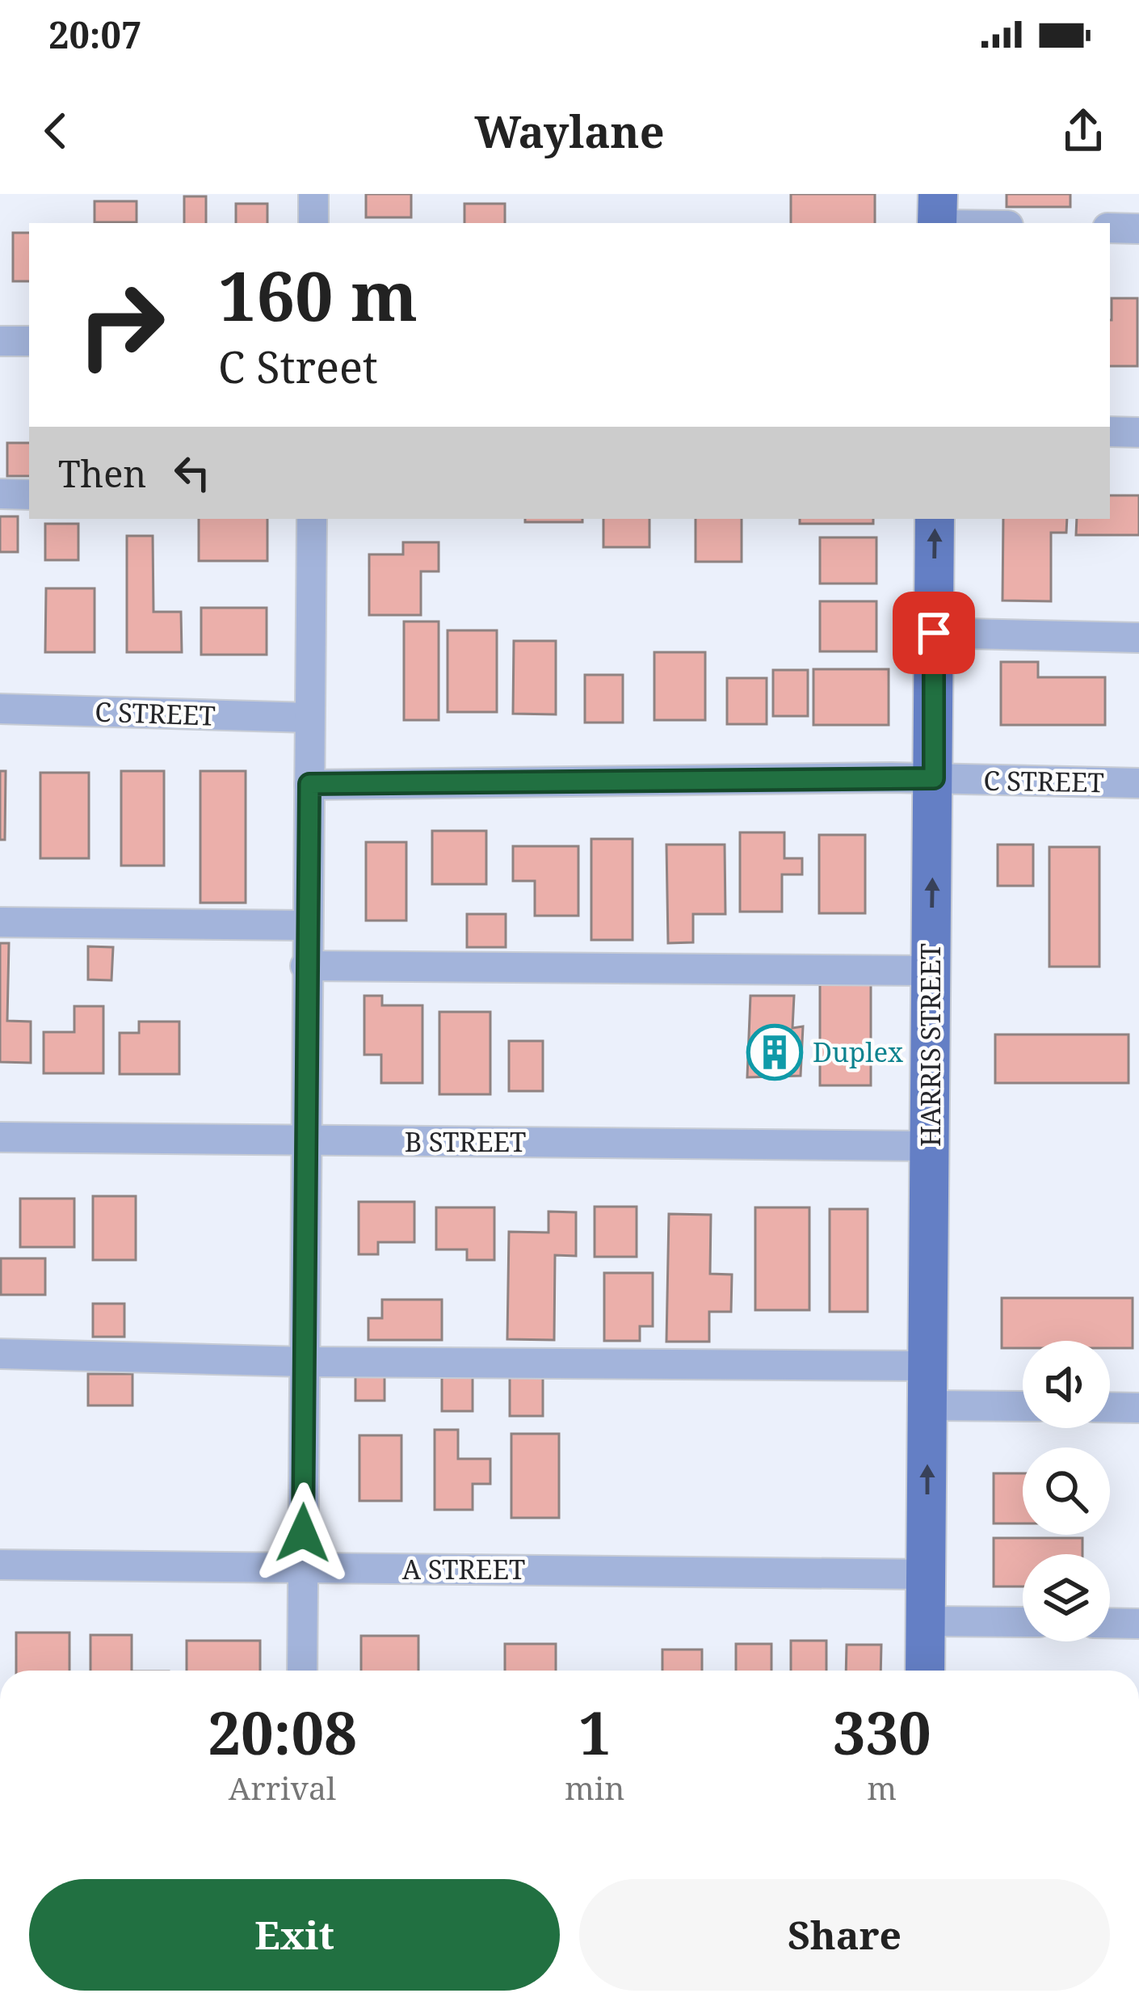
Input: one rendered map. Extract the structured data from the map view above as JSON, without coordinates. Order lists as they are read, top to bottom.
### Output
{
  "streets": {
    "main road": ["HARRIS STREET"],
    "street": ["C STREET", "B STREET", "A STREET"]
  },
  "crossings": [
    ["C STREET", "HARRIS STREET"],
    ["HARRIS STREET", "B STREET"],
    ["HARRIS STREET", "A STREET"]
  ],
  "one_way": ["HARRIS STREET"],
  "places": {
    "building": ["Duplex"]
  },
  "page": {
    "status": "20:07",
    "header": "Waylane",
    "turn": ["160 m", "C Street"],
    "then": "Then",
    "eta": [
      "20:08",
      "Arrival",
      "1",
      "min",
      "330",
      "m"
    ],
    "buttons": ["Exit", "Share"]
  }
}
